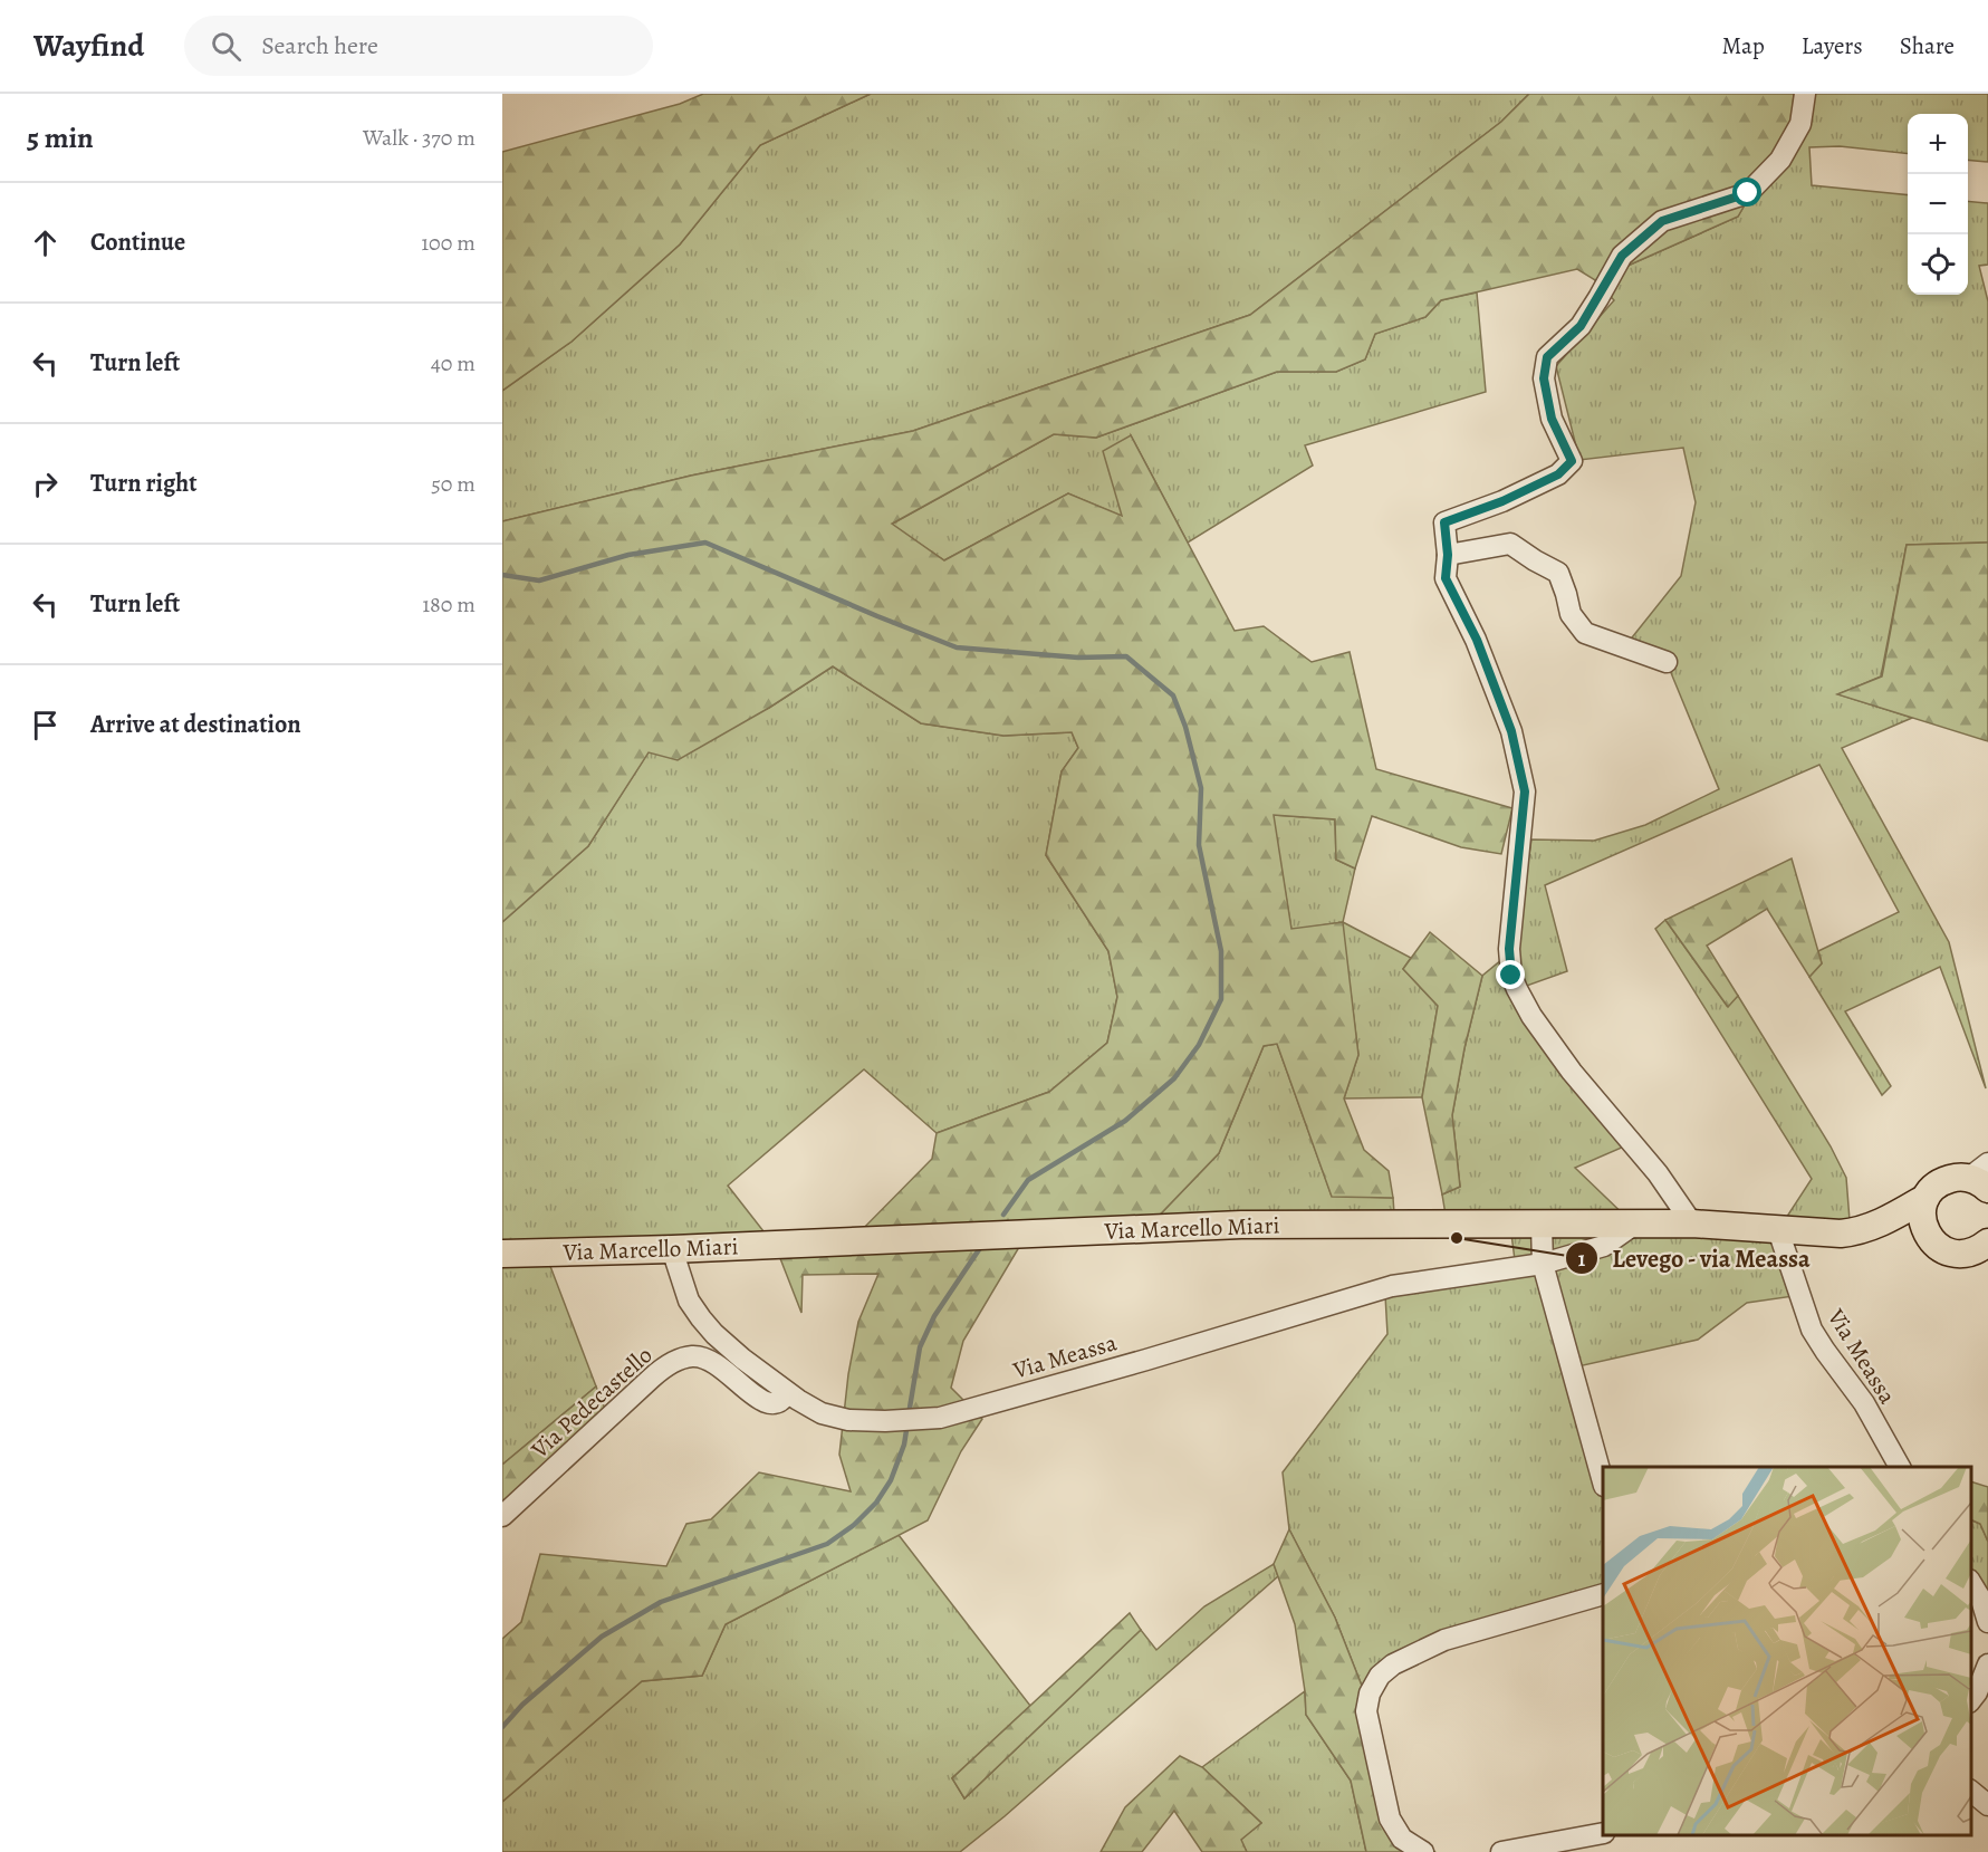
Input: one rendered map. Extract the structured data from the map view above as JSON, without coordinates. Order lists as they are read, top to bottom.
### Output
{
  "streets": {
    "main road": ["Via Marcello Miari"],
    "street": ["Via Meassa", "Via Pedecastello"]
  },
  "crossings": [
    ["Via Marcello Miari", "Via Meassa"],
    ["Via Meassa", "Via Pedecastello"]
  ],
  "places": ["Levego - via Meassa"],
  "page": {
    "header": "Wayfind",
    "search": "Search here",
    "nav": ["Map", "Layers", "Share"],
    "heading": ["5 min", "Walk · 370 m"],
    "map_buttons": ["+", "−"],
    "list": [
      ["Continue", "100 m"],
      ["Turn left", "40 m"],
      ["Turn right", "50 m"],
      ["Turn left", "180 m"],
      "Arrive at destination"
    ]
  }
}
